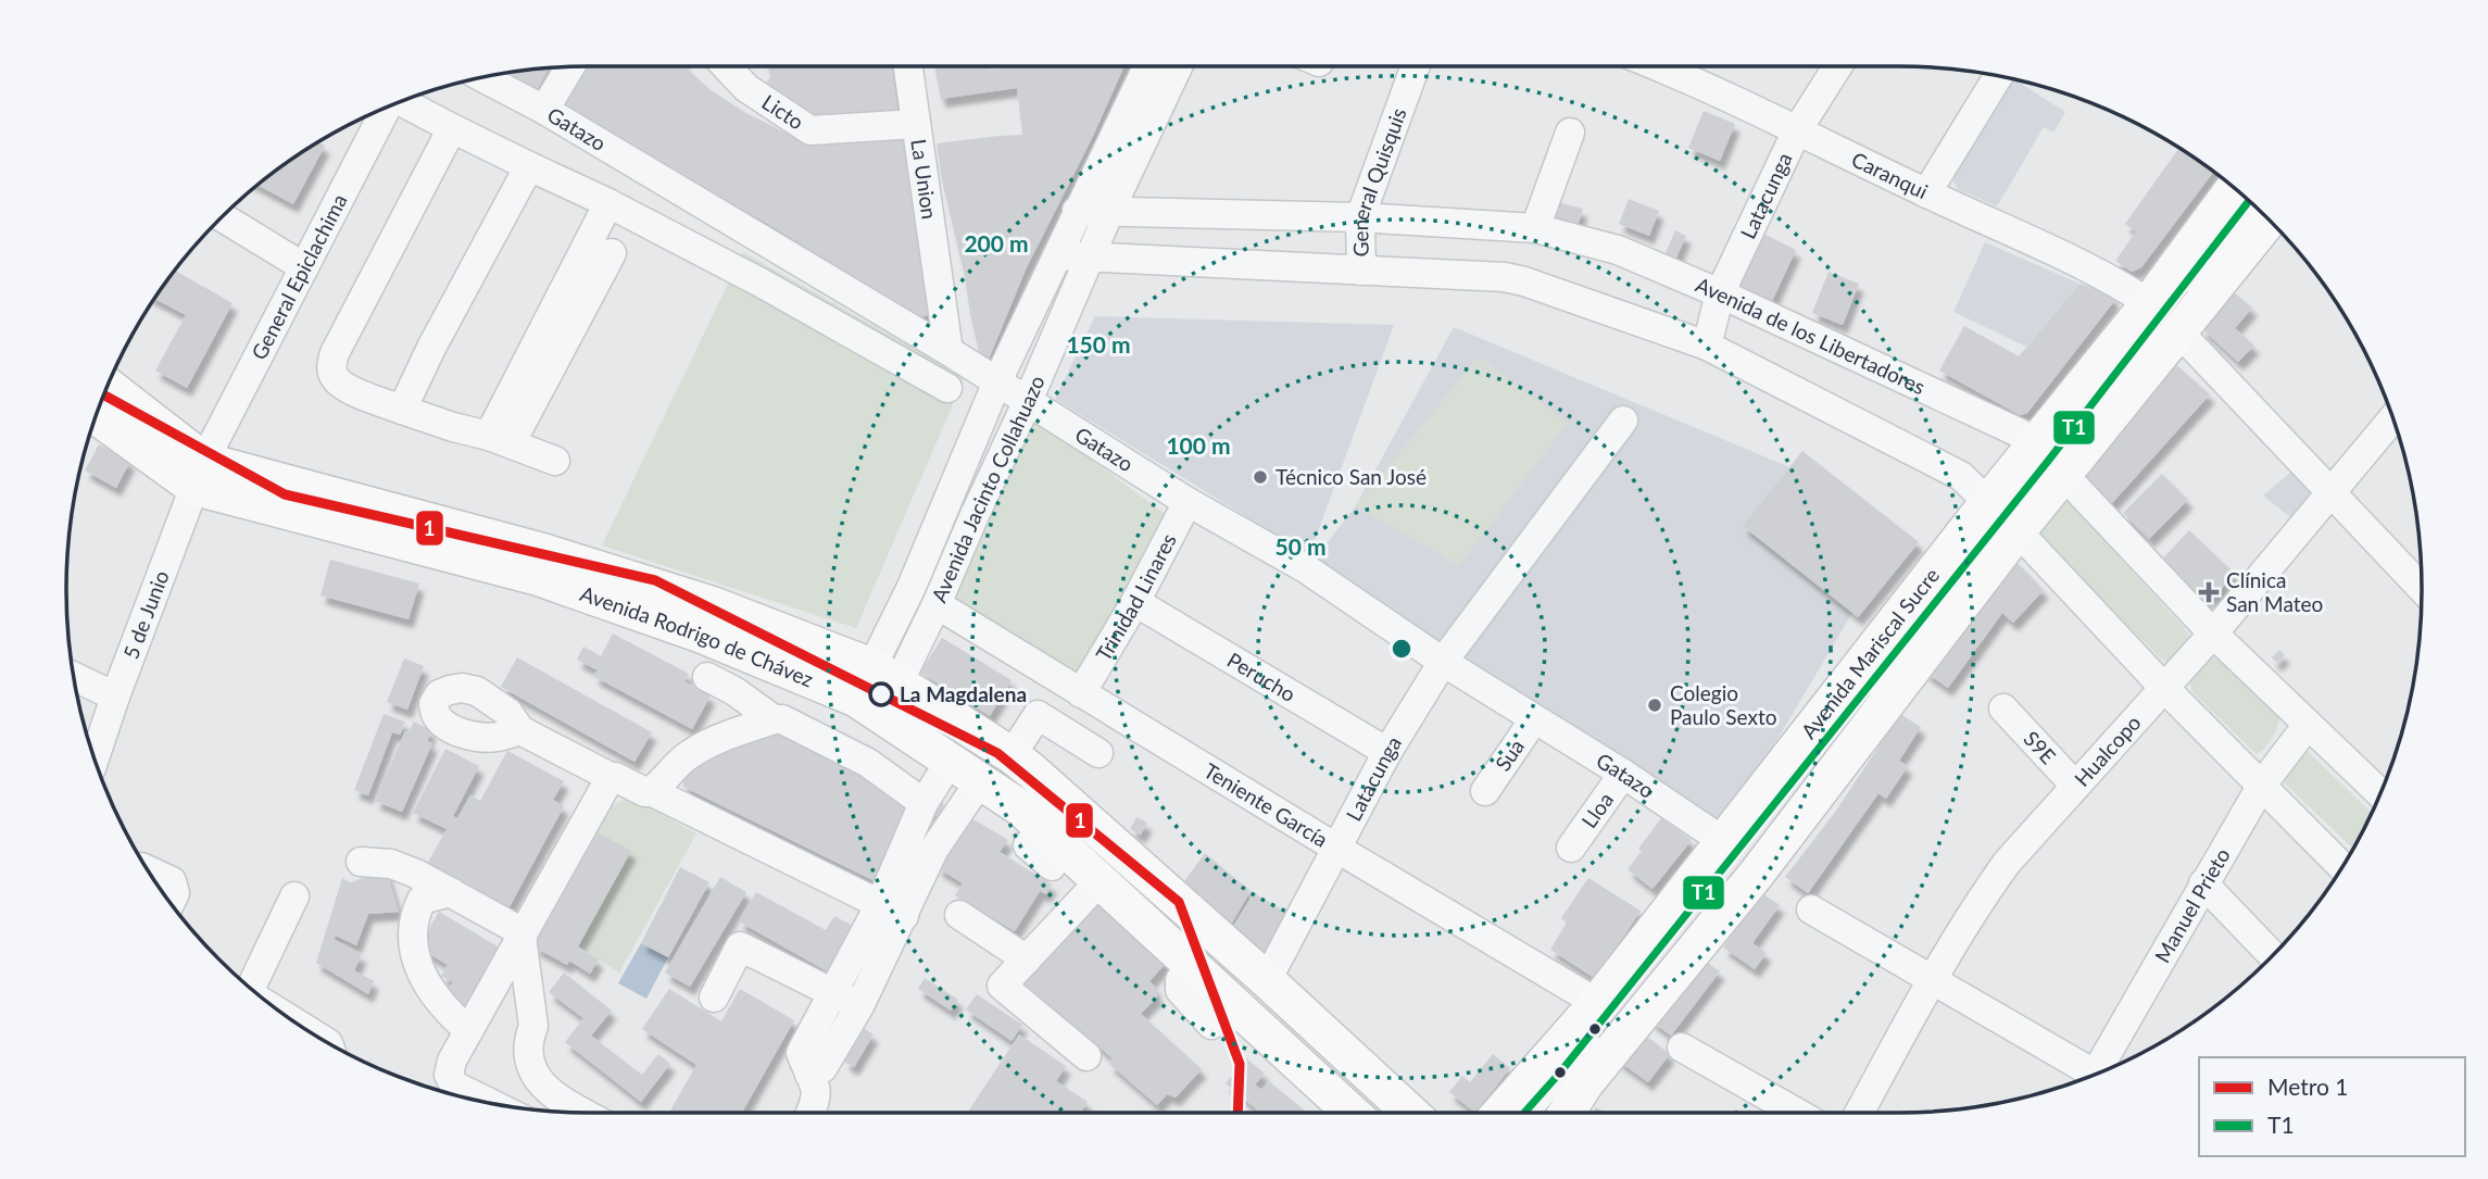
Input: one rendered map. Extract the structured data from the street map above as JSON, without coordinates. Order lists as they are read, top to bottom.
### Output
{
  "streets": {
    "main road": ["Avenida Rodrigo de Chávez", "Avenida Mariscal Sucre"],
    "street": [
      "Licto",
      "Gatazo",
      "Caranqui",
      "La Union",
      "General Quisquis",
      "Latacunga",
      "General Epiclachima",
      "Avenida de los Libertadores",
      "Avenida Jacinto Collahuazo",
      "Trinidad Linares",
      "5 de Junio",
      "Perucho",
      "S9E",
      "Hualcopo",
      "Sua",
      "Teniente García",
      "Lloa",
      "Manuel Prieto"
    ]
  },
  "crossings": [
    ["Licto", "La Union"],
    ["Gatazo", "La Union"],
    ["Gatazo", "Latacunga"],
    ["Gatazo", "Avenida Jacinto Collahuazo"],
    ["Gatazo", "Trinidad Linares"],
    ["Gatazo", "Avenida Mariscal Sucre"],
    ["Gatazo", "Sua"],
    ["Gatazo", "Lloa"],
    ["Caranqui", "Latacunga"],
    ["Caranqui", "Avenida Mariscal Sucre"],
    ["General Quisquis", "Avenida de los Libertadores"],
    ["Latacunga", "Avenida de los Libertadores"],
    ["Latacunga", "Avenida Rodrigo de Chávez"],
    ["Latacunga", "Perucho"],
    ["Latacunga", "Teniente García"],
    ["General Epiclachima", "5 de Junio"],
    ["General Epiclachima", "Avenida Rodrigo de Chávez"],
    ["Avenida de los Libertadores", "Avenida Jacinto Collahuazo"],
    ["Avenida de los Libertadores", "Avenida Mariscal Sucre"],
    ["Avenida de los Libertadores", "Hualcopo"],
    ["Avenida de los Libertadores", "Manuel Prieto"],
    ["Avenida Jacinto Collahuazo", "Avenida Rodrigo de Chávez"],
    ["Avenida Jacinto Collahuazo", "Teniente García"],
    ["Trinidad Linares", "Perucho"],
    ["Trinidad Linares", "Teniente García"],
    ["5 de Junio", "Avenida Rodrigo de Chávez"],
    ["Avenida Mariscal Sucre", "Teniente García"],
    ["S9E", "Hualcopo"]
  ],
  "places": {
    "other": ["Técnico San José", "La Magdalena", "Colegio Paulo Sexto"],
    "health": ["Clínica San Mateo"]
  },
  "lines": ["transit line T1", "metro line 1"],
  "legend": ["Metro 1", "T1"],
  "rings": [
    "200 m",
    "150 m",
    "100 m",
    "50 m"
  ]
}
